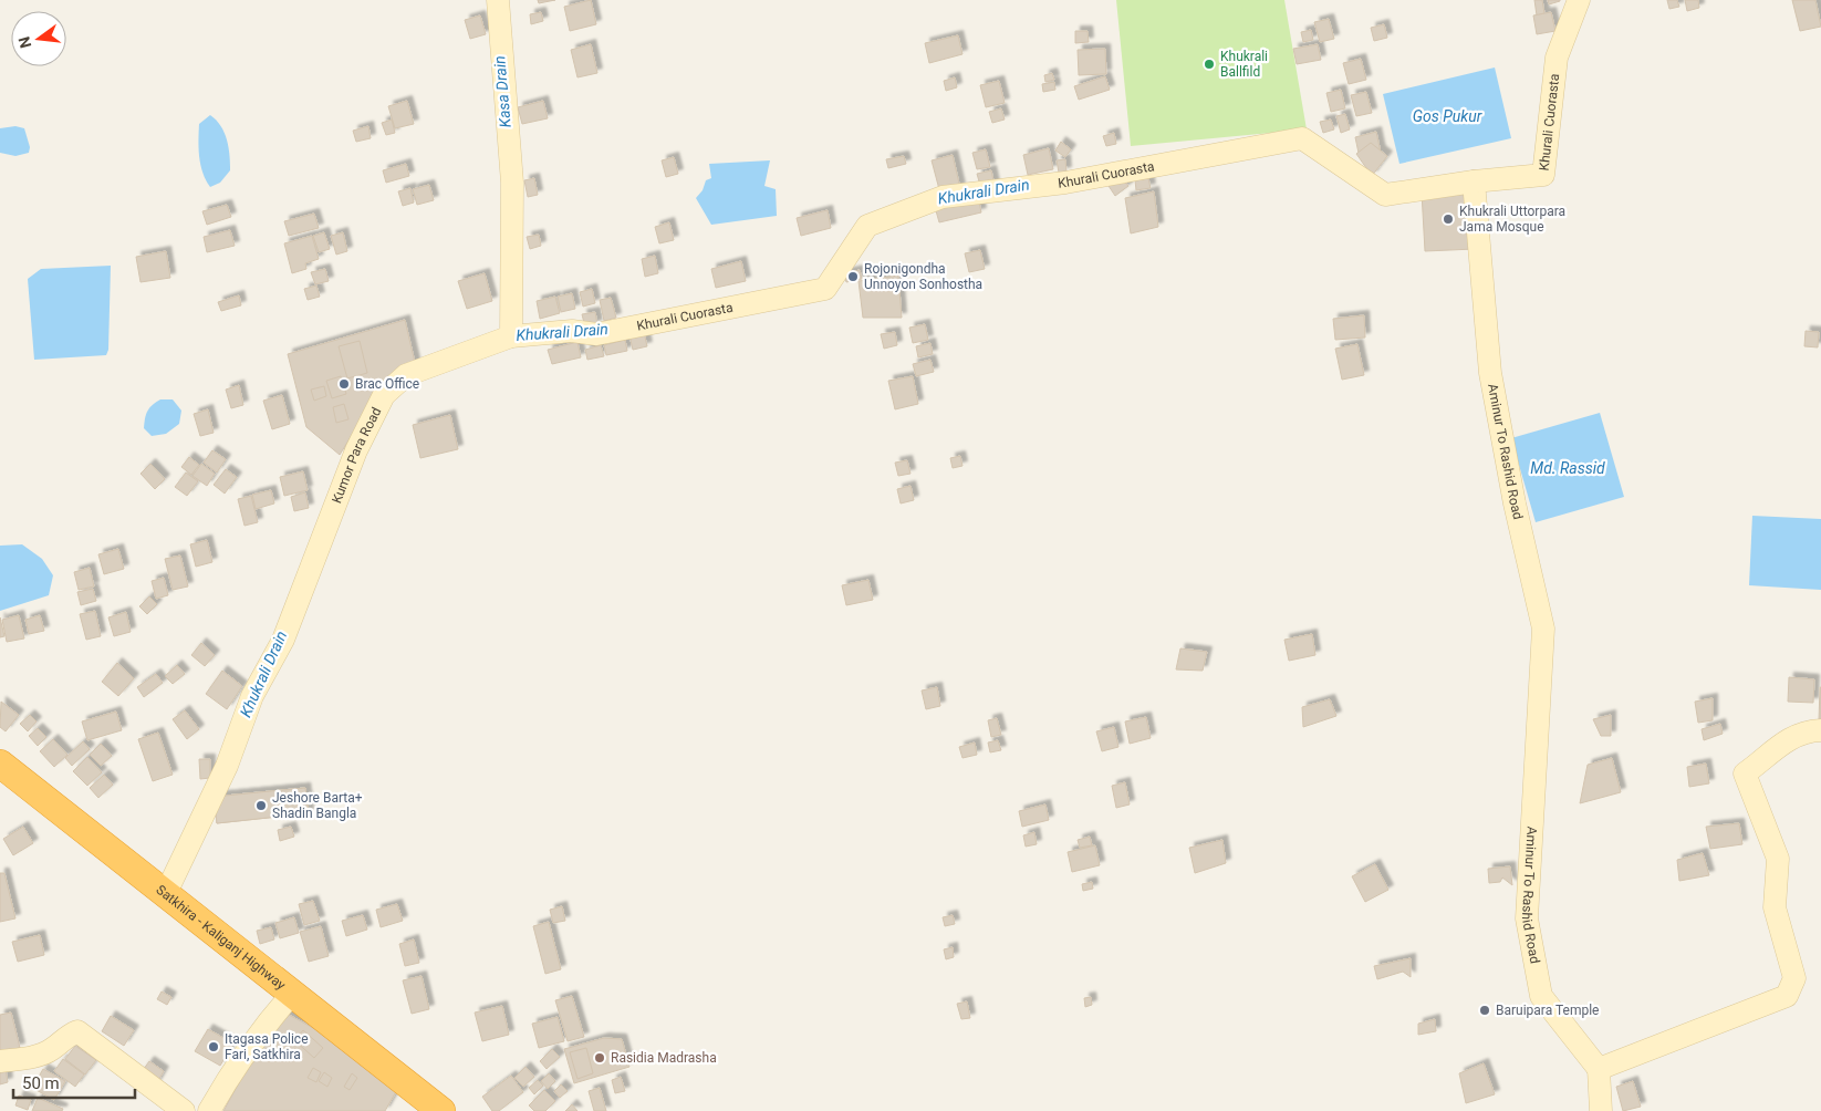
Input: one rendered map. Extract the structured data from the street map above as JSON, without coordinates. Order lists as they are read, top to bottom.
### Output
{
  "streets": {
    "highway": ["Satkhira - Kaliganj Highway"],
    "street": ["Khurali Cuorasta", "Aminur To Rashid Road", "Kumor Para Road"]
  },
  "crossings": [
    ["Khurali Cuorasta", "Aminur To Rashid Road"],
    ["Khurali Cuorasta", "Kumor Para Road"],
    ["Kumor Para Road", "Satkhira - Kaliganj Highway"]
  ],
  "water": [
    "Kasa Drain",
    "Gos Pukur",
    "Khukrali Drain",
    "Md. Rassid"
  ],
  "places": [
    "Khukrali Ballfild",
    "Khukrali Uttorpara Jama Mosque",
    "Rojonigondha Unnoyon Sonhostha",
    "Brac Office",
    "Jeshore Barta+ Shadin Bangla",
    "Baruipara Temple",
    "Itagasa Police Fari, Satkhira",
    "Rasidia Madrasha"
  ],
  "scale_bar": "50 m",
  "north": "left"
}
